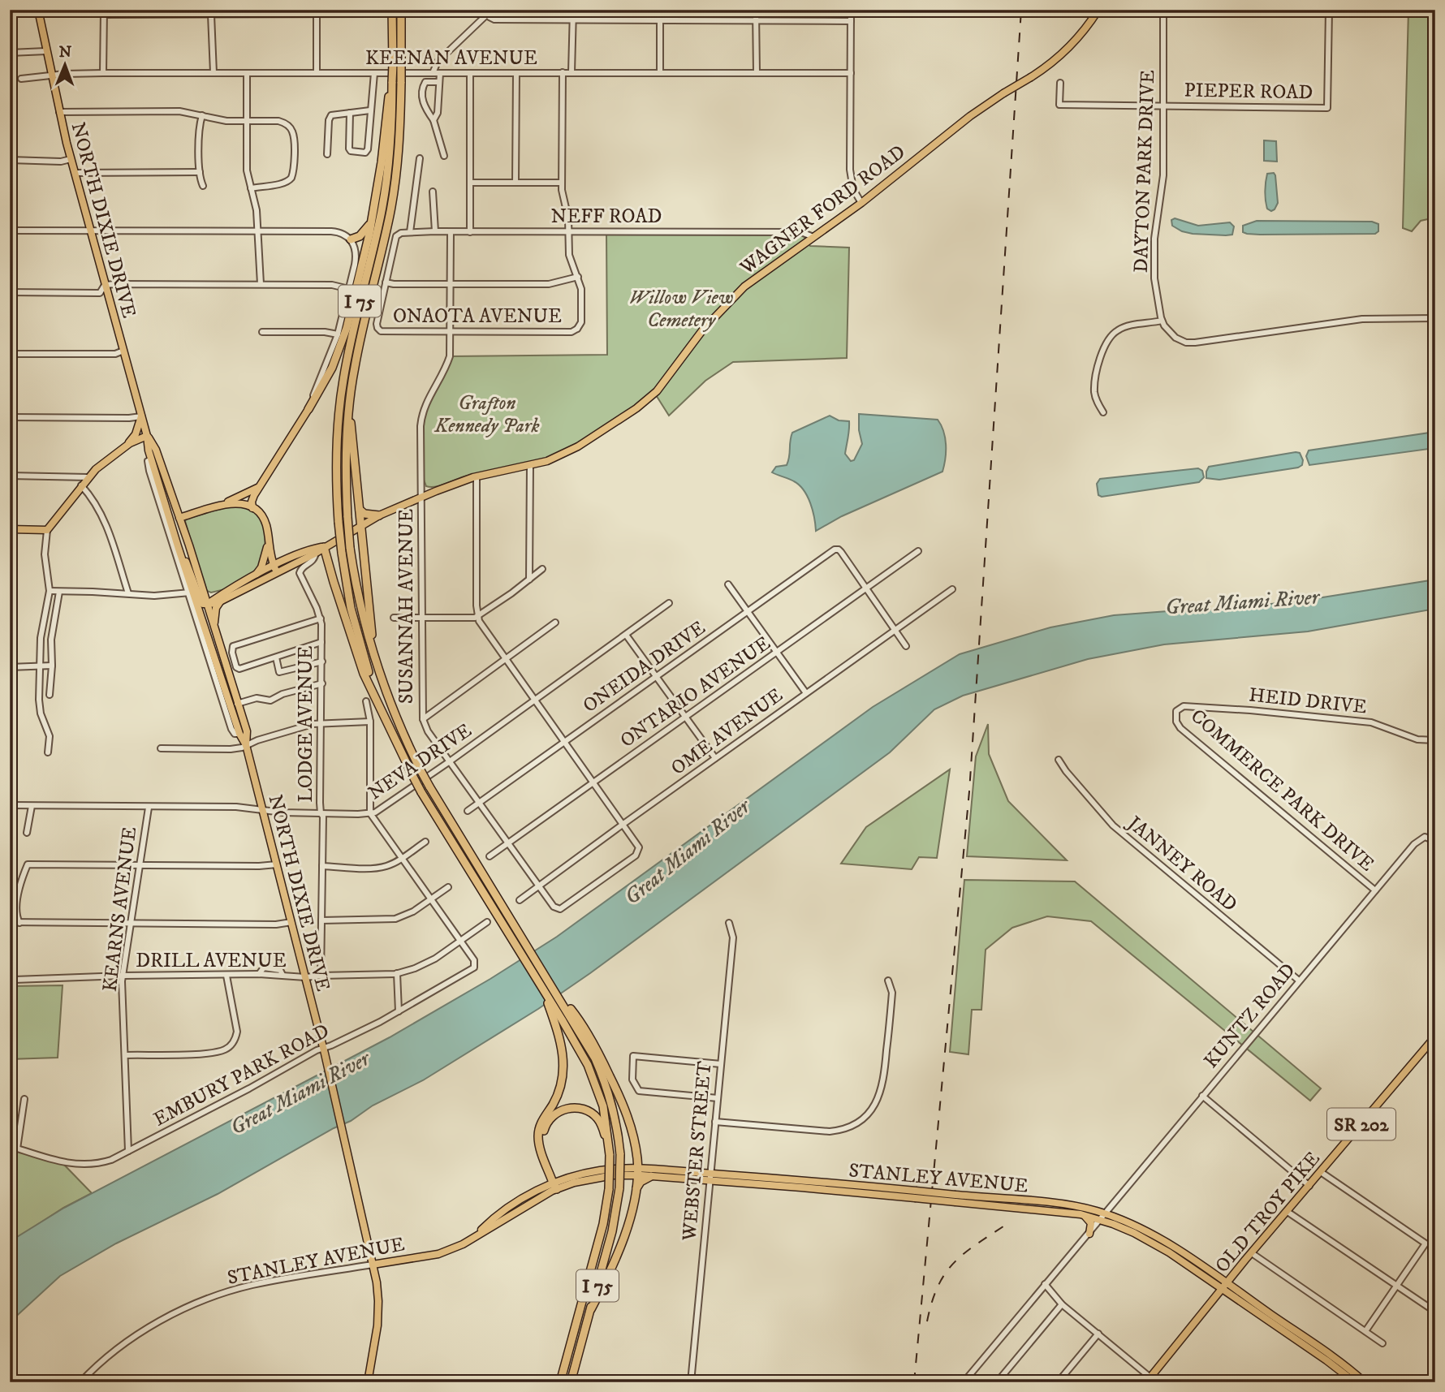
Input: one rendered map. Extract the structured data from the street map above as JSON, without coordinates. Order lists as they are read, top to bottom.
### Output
{
  "streets": {
    "highway": ["I 75"],
    "main road": [
      "WAGNER FORD ROAD",
      "NORTH DIXIE DRIVE",
      "SR 202",
      "STANLEY AVENUE",
      "OLD TROY PIKE"
    ],
    "street": [
      "KEENAN AVENUE",
      "PIEPER ROAD",
      "DAYTON PARK DRIVE",
      "NEFF ROAD",
      "ONAOTA AVENUE",
      "SUSANNAH AVENUE",
      "ONEIDA DRIVE",
      "ONTARIO AVENUE",
      "HEID DRIVE",
      "LODGE AVENUE",
      "OME AVENUE",
      "NEVA DRIVE",
      "COMMERCE PARK DRIVE",
      "JANNEY ROAD",
      "KEARNS AVENUE",
      "DRILL AVENUE",
      "KUNTZ ROAD",
      "EMBURY PARK ROAD",
      "WEBSTER STREET"
    ]
  },
  "crossings": [
    ["KEENAN AVENUE", "NORTH DIXIE DRIVE"],
    ["PIEPER ROAD", "DAYTON PARK DRIVE"],
    ["WAGNER FORD ROAD", "NEFF ROAD"],
    ["WAGNER FORD ROAD", "NORTH DIXIE DRIVE"],
    ["WAGNER FORD ROAD", "SUSANNAH AVENUE"],
    ["WAGNER FORD ROAD", "LODGE AVENUE"],
    ["NEFF ROAD", "ONAOTA AVENUE"],
    ["NEFF ROAD", "SUSANNAH AVENUE"],
    ["NORTH DIXIE DRIVE", "NEVA DRIVE"],
    ["NORTH DIXIE DRIVE", "DRILL AVENUE"],
    ["NORTH DIXIE DRIVE", "EMBURY PARK ROAD"],
    ["NORTH DIXIE DRIVE", "STANLEY AVENUE"],
    ["ONAOTA AVENUE", "SUSANNAH AVENUE"],
    ["SUSANNAH AVENUE", "ONEIDA DRIVE"],
    ["SUSANNAH AVENUE", "ONTARIO AVENUE"],
    ["SUSANNAH AVENUE", "OME AVENUE"],
    ["SUSANNAH AVENUE", "NEVA DRIVE"],
    ["ONEIDA DRIVE", "ONTARIO AVENUE"],
    ["HEID DRIVE", "COMMERCE PARK DRIVE"],
    ["LODGE AVENUE", "NEVA DRIVE"],
    ["NEVA DRIVE", "KEARNS AVENUE"],
    ["COMMERCE PARK DRIVE", "KUNTZ ROAD"],
    ["JANNEY ROAD", "KUNTZ ROAD"],
    ["KEARNS AVENUE", "DRILL AVENUE"],
    ["KEARNS AVENUE", "EMBURY PARK ROAD"],
    ["KUNTZ ROAD", "STANLEY AVENUE"],
    ["WEBSTER STREET", "STANLEY AVENUE"],
    ["STANLEY AVENUE", "OLD TROY PIKE"]
  ],
  "water": ["Great Miami River"],
  "parks": ["Willow View Cemetery", "Grafton Kennedy Park"],
  "north": "top"
}
